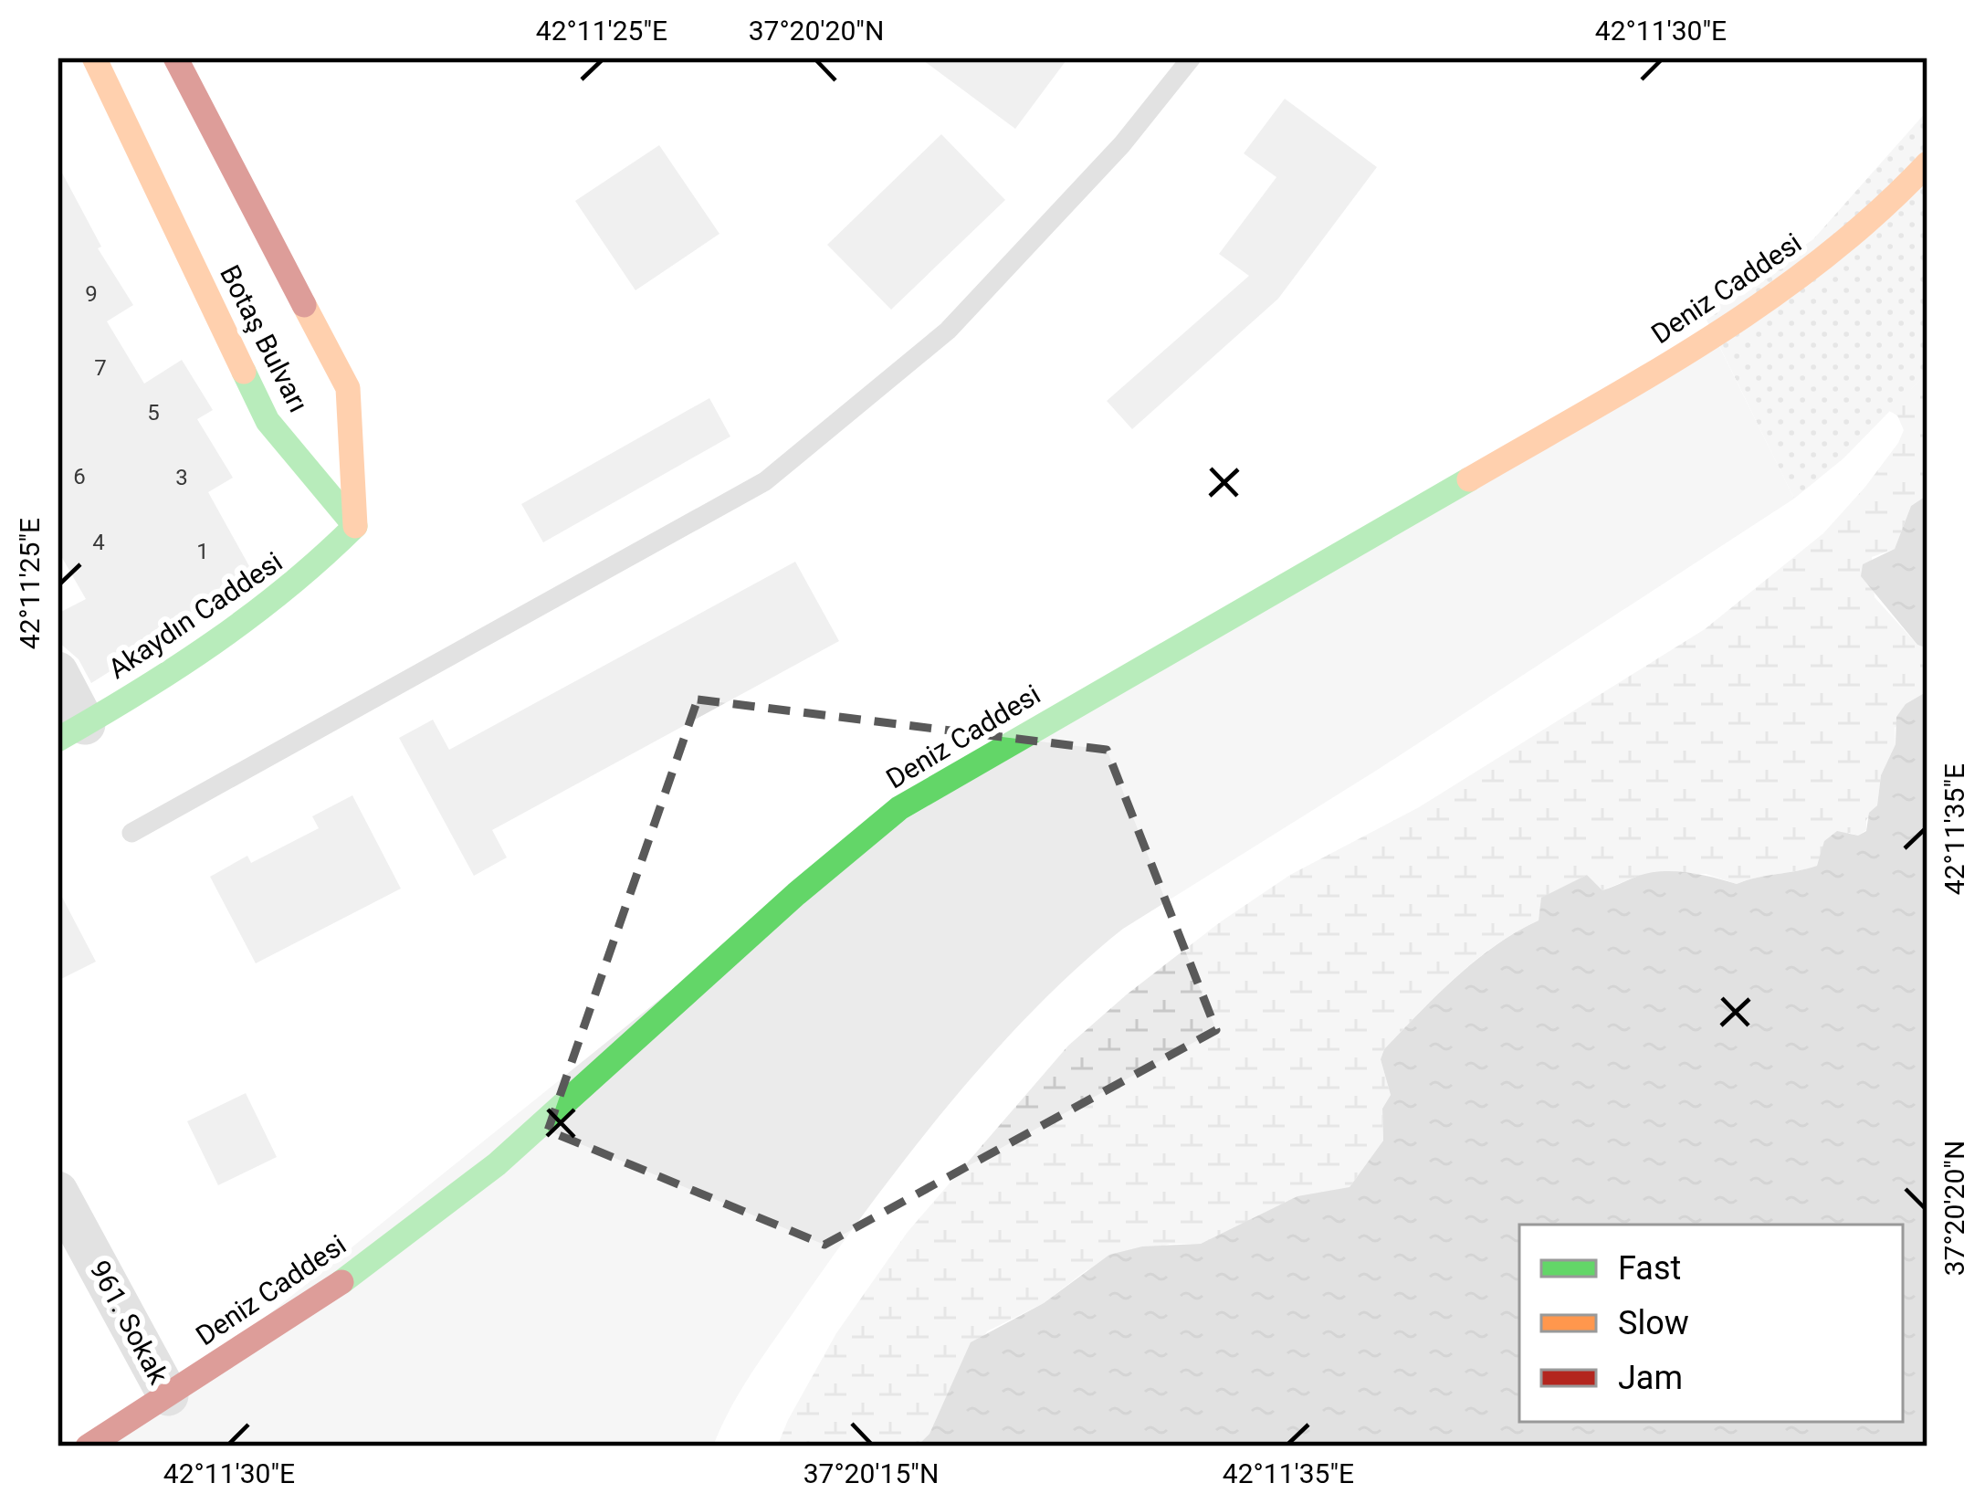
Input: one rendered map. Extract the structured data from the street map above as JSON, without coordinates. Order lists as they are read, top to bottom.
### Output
{
  "streets": {
    "street": [
      "Deniz Caddesi",
      "Botaş Bulvarı",
      "Akaydın Caddesi",
      "961. Sokak"
    ]
  },
  "crossings": [
    ["Deniz Caddesi", "961. Sokak"],
    ["Botaş Bulvarı", "Akaydın Caddesi"]
  ],
  "house_numbers": [
    "9",
    "7",
    "5",
    "6",
    "3",
    "4",
    "1"
  ],
  "legend": ["Fast", "Slow", "Jam"],
  "coordinates": [
    "42°11'25\"E",
    "37°20'20\"N",
    "42°11'30\"E",
    "42°11'35\"E",
    "37°20'15\"N"
  ]
}
